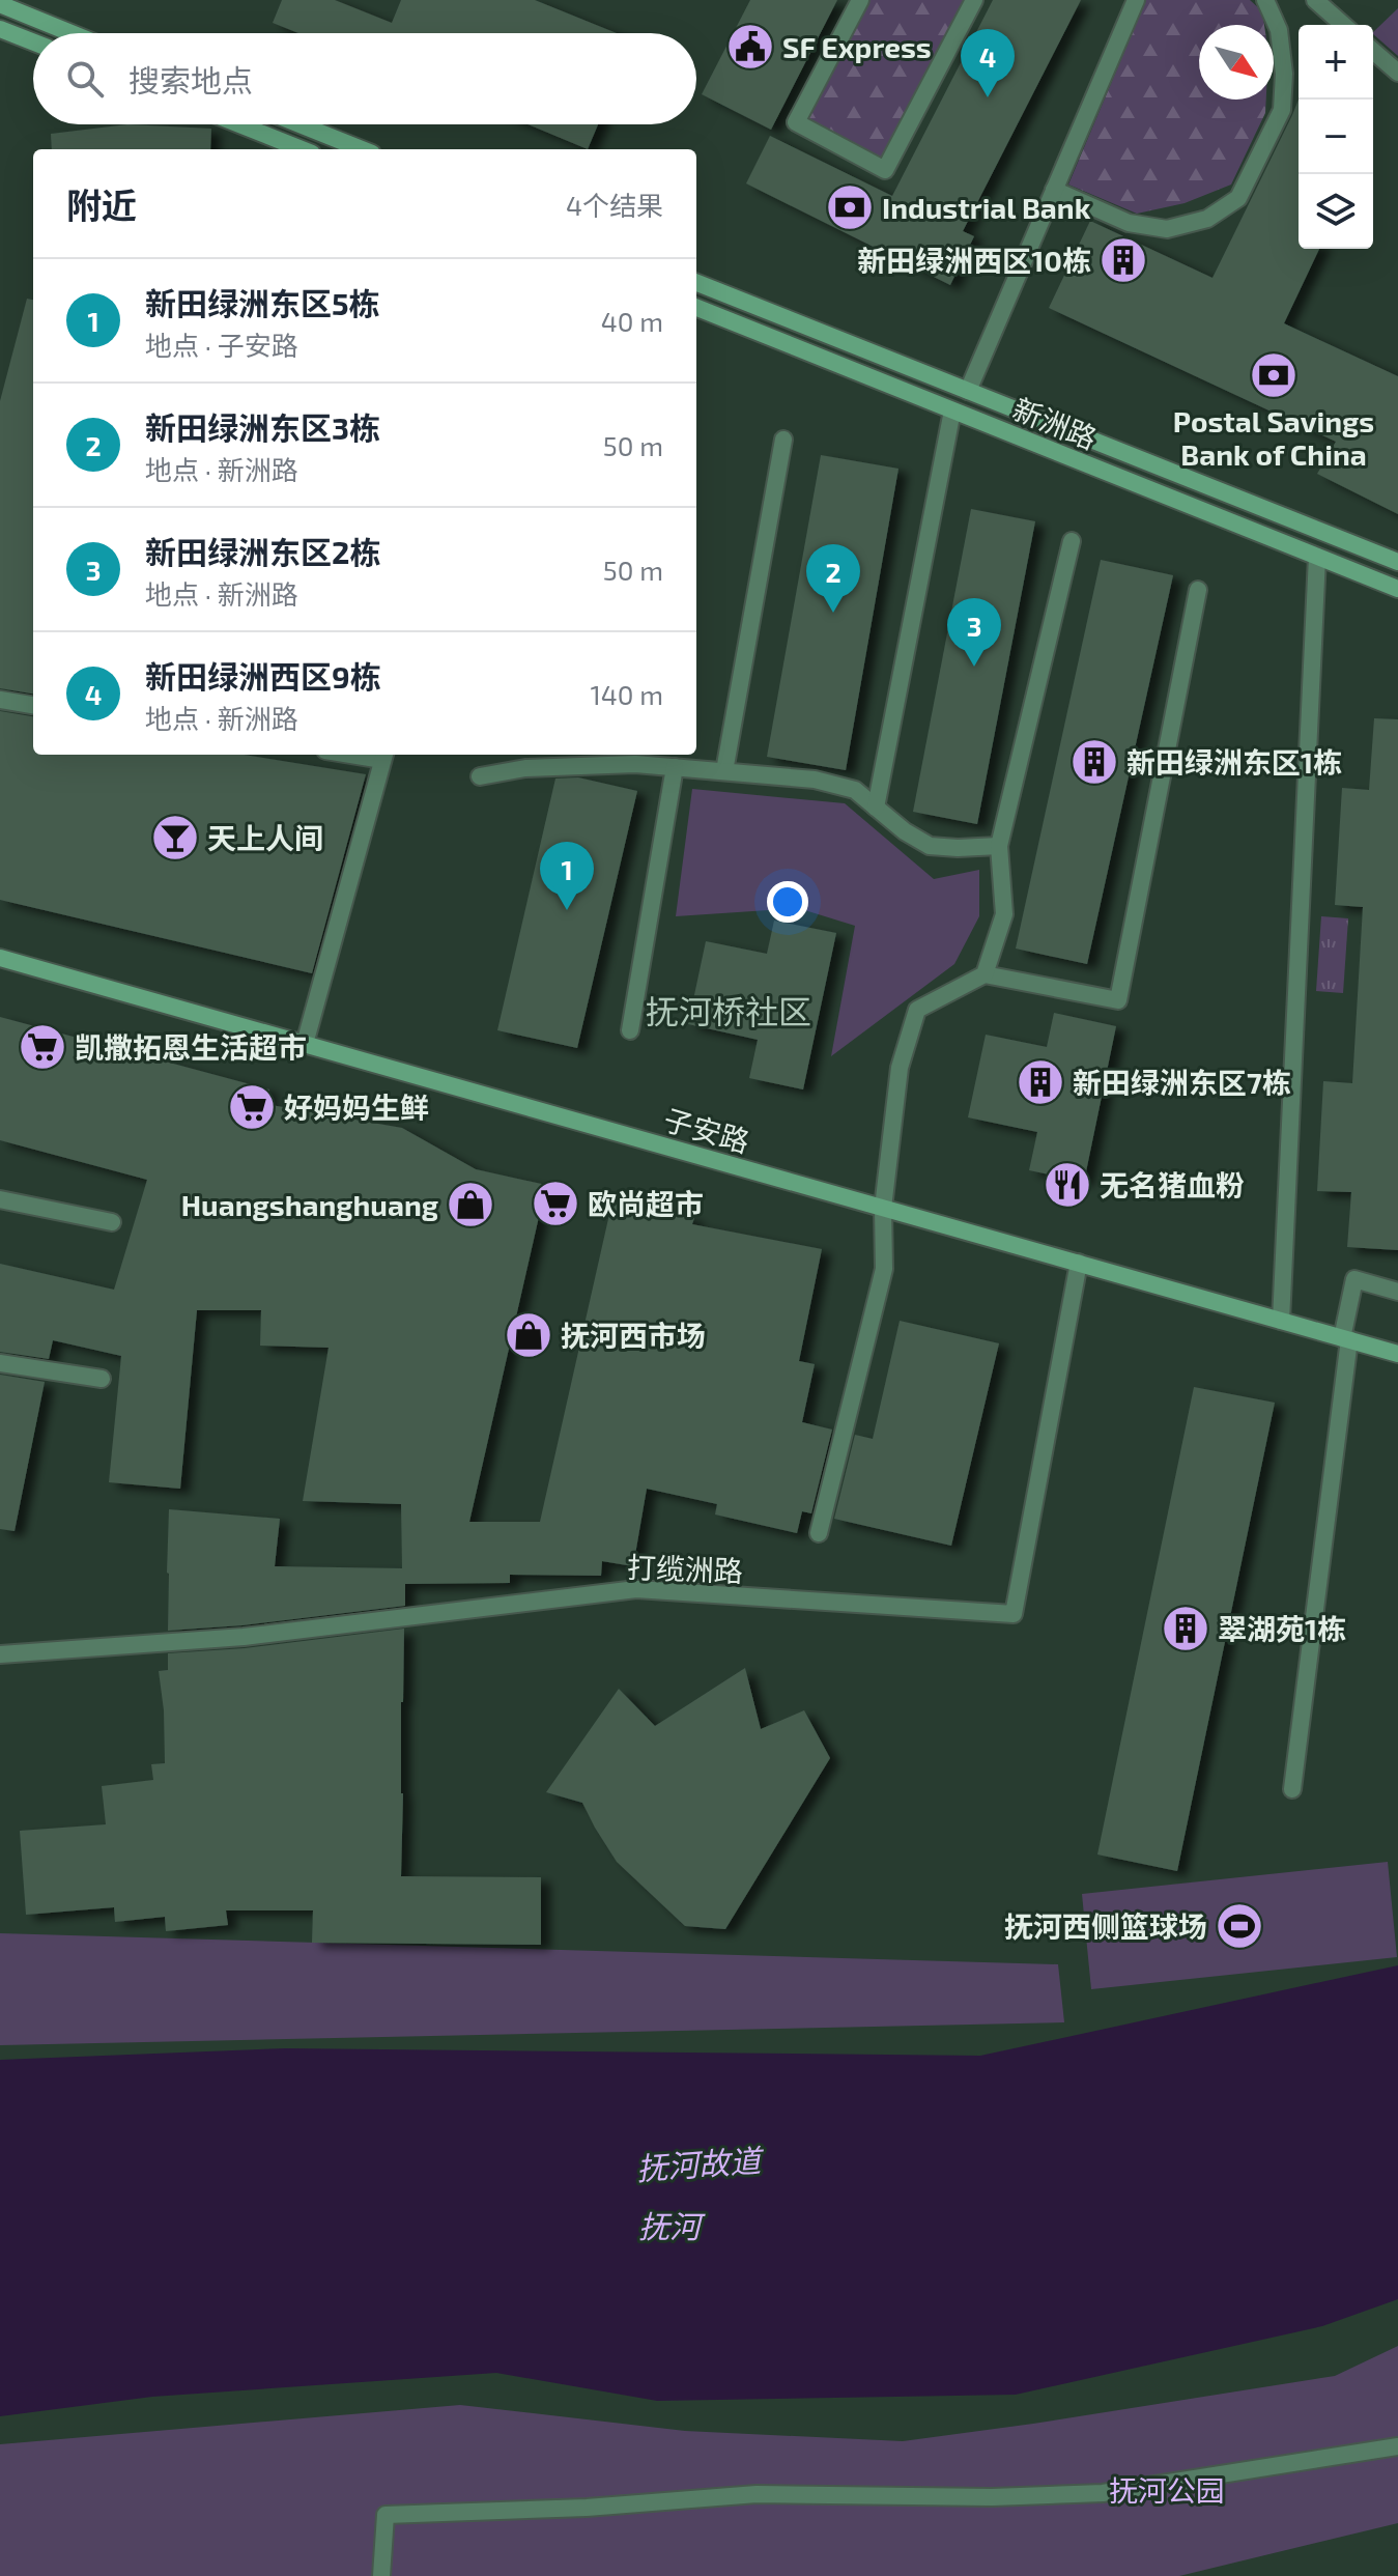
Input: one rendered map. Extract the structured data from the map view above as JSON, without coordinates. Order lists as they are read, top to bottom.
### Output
{
  "streets": {
    "main road": ["新洲路", "子安路"],
    "street": ["打缆洲路"]
  },
  "crossings": [
    ["子安路", "打缆洲路"]
  ],
  "districts": ["抚河桥社区"],
  "water": ["抚河故道", "抚河"],
  "parks": ["抚河公园"],
  "places": {
    "public building": ["SF Express"],
    "bank": ["Industrial Bank", "Postal Savings Bank of China"],
    "building": [
      "新田绿洲西区10栋",
      "新田绿洲东区1栋",
      "新田绿洲东区7栋",
      "翠湖苑1栋"
    ],
    "bar": ["天上人间"],
    "supermarket": ["凯撒拓恩生活超市", "好妈妈生鲜", "欧尚超市"],
    "restaurant": ["无名猪血粉"],
    "shop": ["Huangshanghuang", "抚河西市场"],
    "sports": ["抚河西侧篮球场"]
  },
  "north": "bottom right",
  "page": {
    "map_buttons": ["+", "−"],
    "pins": [
      "4",
      "2",
      "3",
      "1"
    ],
    "search": "搜索地点",
    "heading": ["附近", "4个结果"],
    "list": [
      {
        "mark": "1",
        "name": "新田绿洲东区5栋",
        "note": "地点 · 子安路",
        "value": "40 m"
      },
      {
        "mark": "2",
        "name": "新田绿洲东区3栋",
        "note": "地点 · 新洲路",
        "value": "50 m"
      },
      {
        "mark": "3",
        "name": "新田绿洲东区2栋",
        "note": "地点 · 新洲路",
        "value": "50 m"
      },
      {
        "mark": "4",
        "name": "新田绿洲西区9栋",
        "note": "地点 · 新洲路",
        "value": "140 m"
      }
    ]
  }
}
